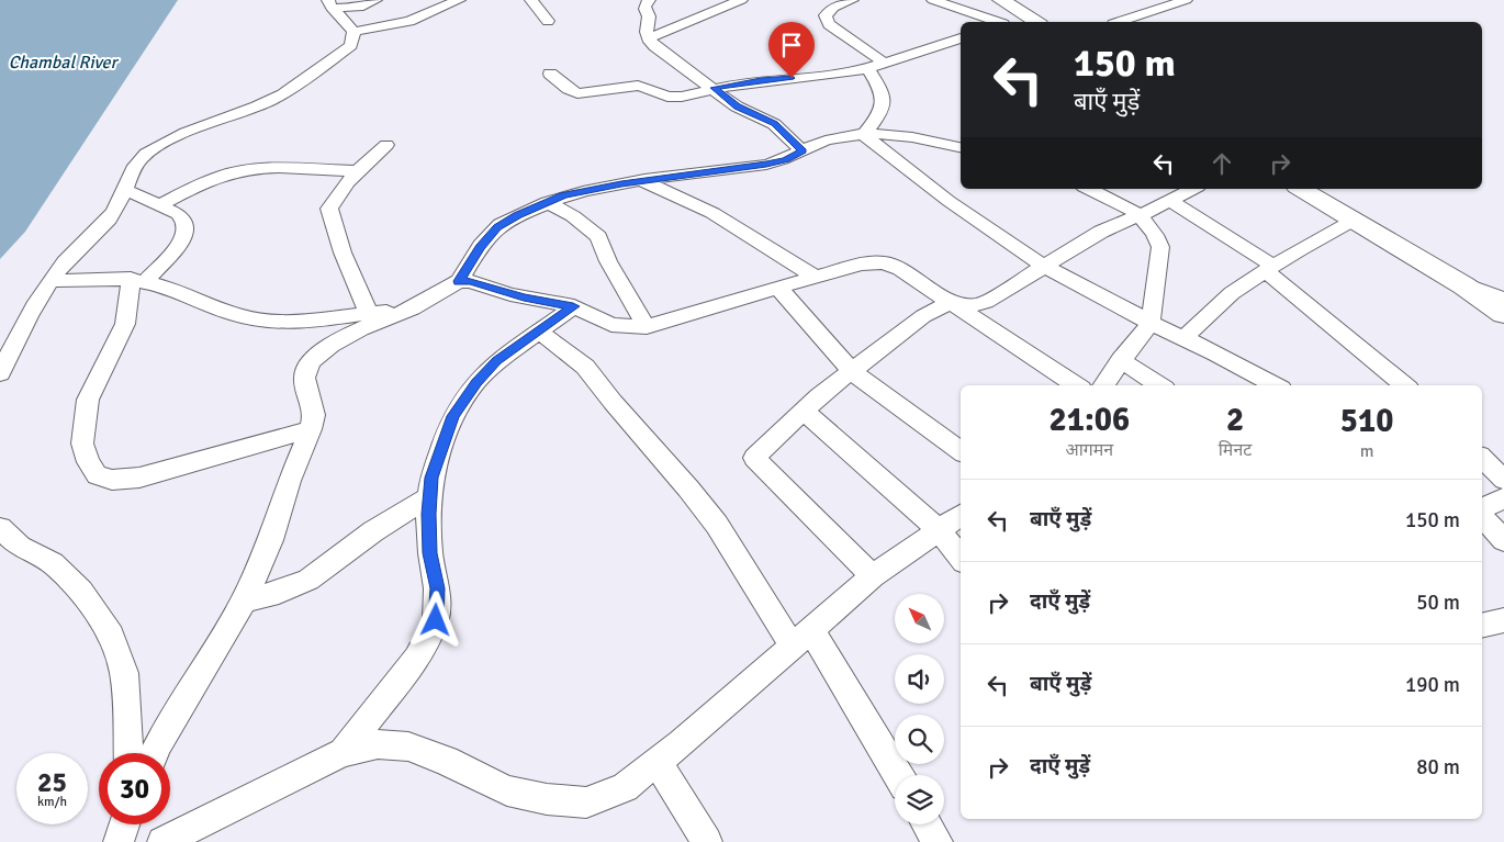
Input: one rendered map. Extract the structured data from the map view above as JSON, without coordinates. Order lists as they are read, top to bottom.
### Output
{
  "water": ["Chambal River"],
  "north": "top left",
  "page": {
    "turn": ["150 m", "बाएँ मुड़ें"],
    "eta": [
      "21:06",
      "आगमन",
      "2",
      "मिनट",
      "510",
      "m"
    ],
    "list": [
      {
        "name": "बाएँ मुड़ें",
        "value": "150 m"
      },
      {
        "name": "दाएँ मुड़ें",
        "value": "50 m"
      },
      {
        "name": "बाएँ मुड़ें",
        "value": "190 m"
      },
      {
        "name": "दाएँ मुड़ें",
        "value": "80 m"
      }
    ],
    "speed": "25 km/h",
    "limit": "30"
  }
}
